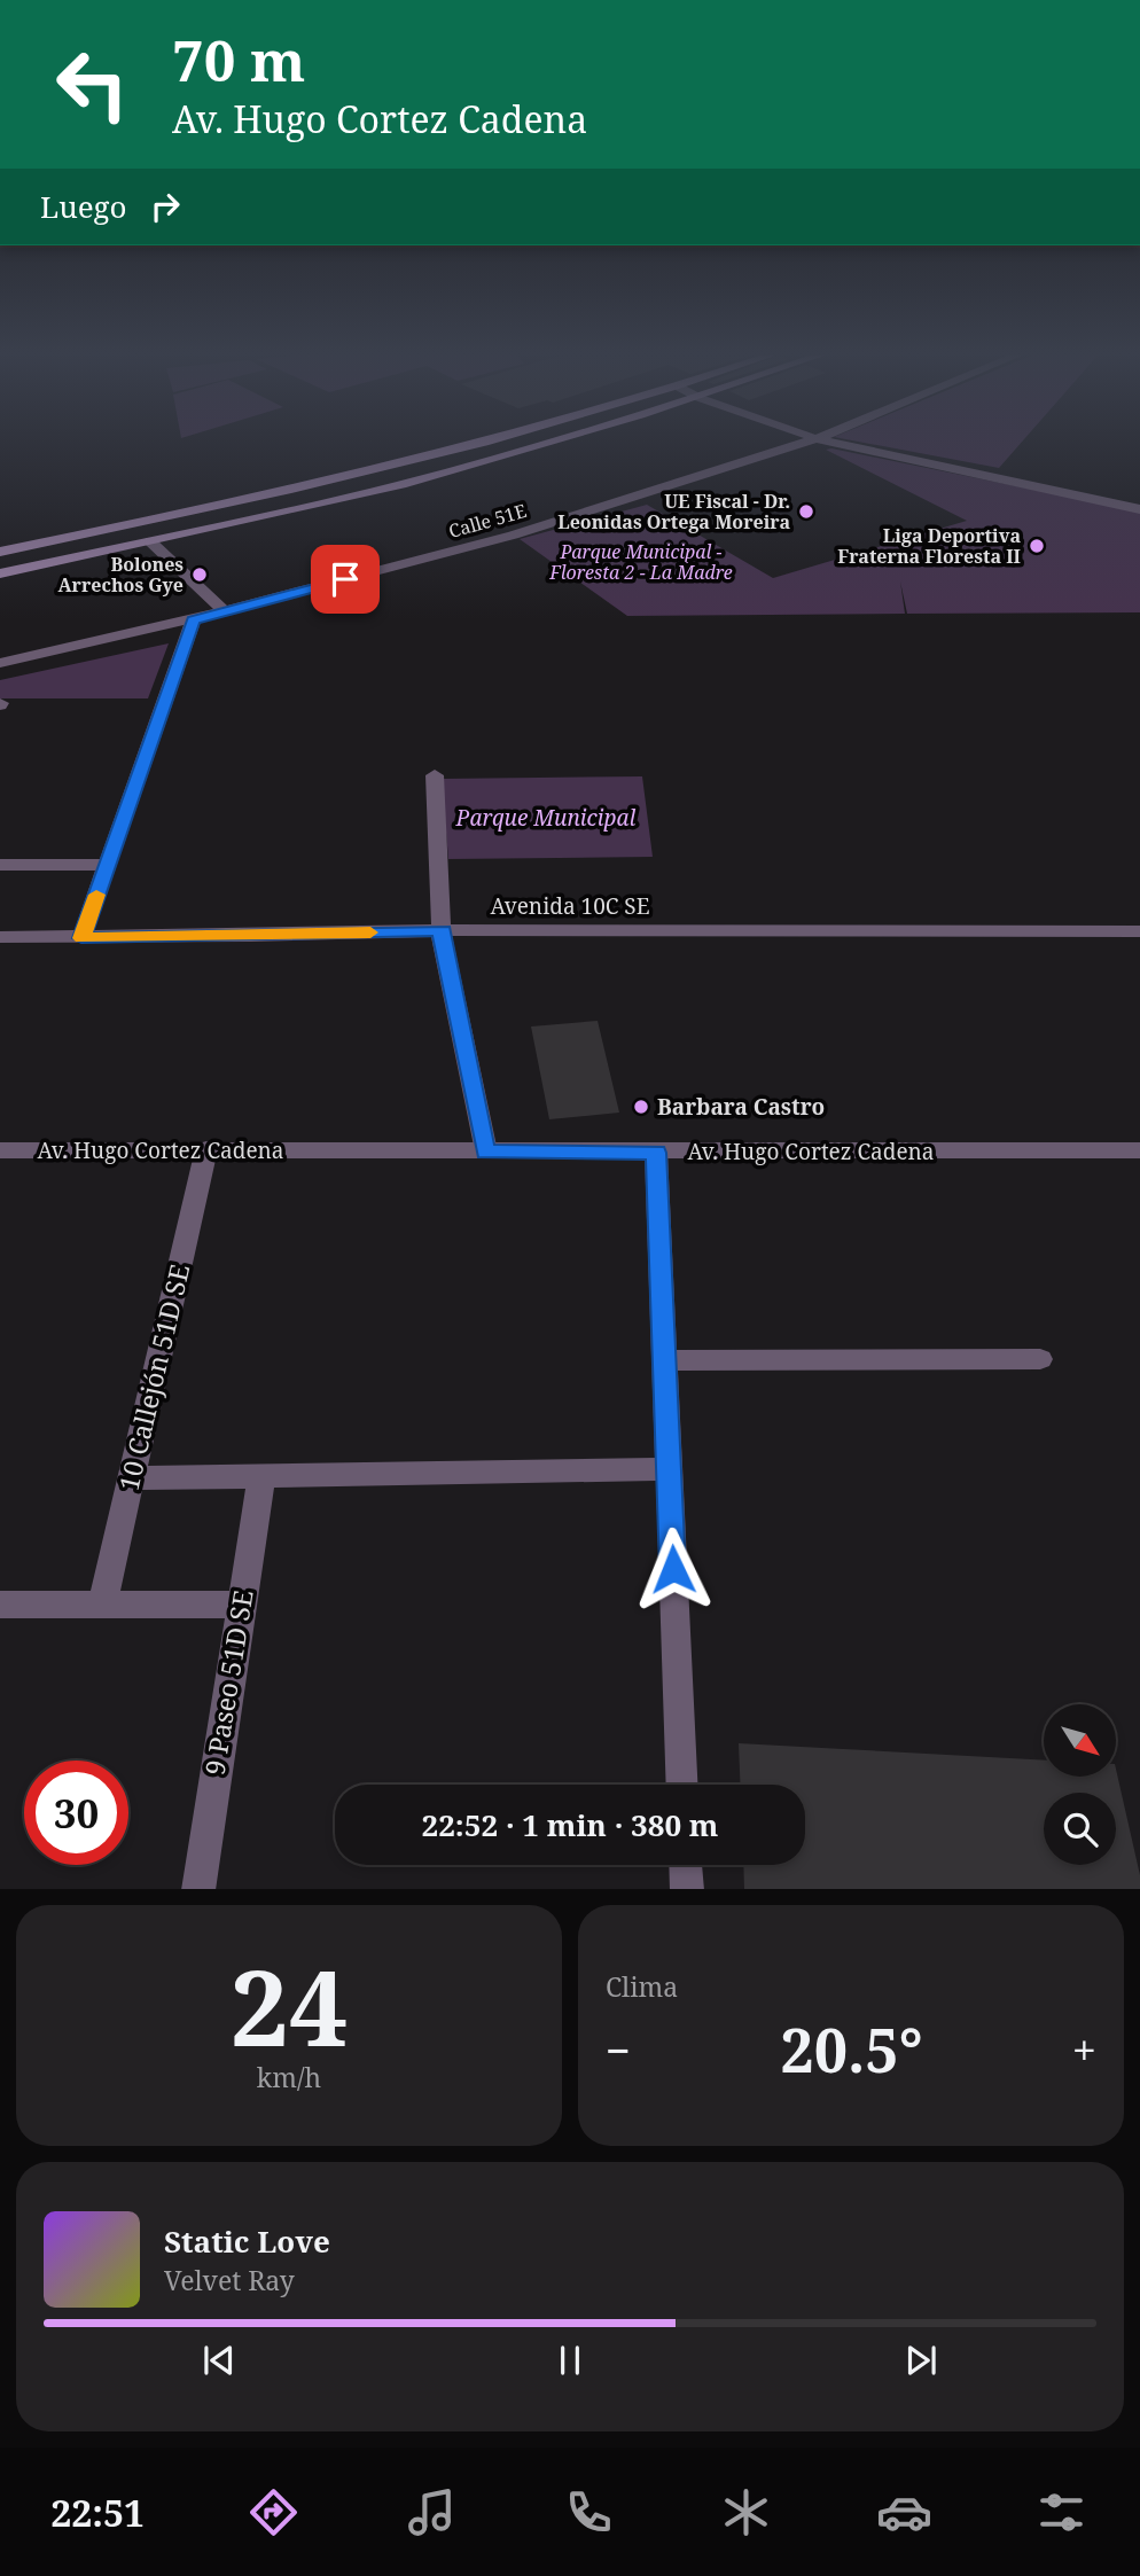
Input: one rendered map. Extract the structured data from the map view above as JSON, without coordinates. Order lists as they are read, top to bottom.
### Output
{
  "streets": {
    "street": [
      "Calle 51E",
      "Avenida 10C SE",
      "Av. Hugo Cortez Cadena",
      "10 Callejón 51D SE",
      "9 Paseo 51D SE"
    ]
  },
  "crossings": [
    ["Av. Hugo Cortez Cadena", "10 Callejón 51D SE"]
  ],
  "parks": ["Parque Municipal - Floresta 2 - La Madre", "Parque Municipal"],
  "places": [
    "UE Fiscal - Dr. Leonidas Ortega Moreira",
    "Liga Deportiva Fraterna Floresta II",
    "Bolones Arrechos Gye",
    "Barbara Castro"
  ],
  "north": "bottom right",
  "page": {
    "turn": ["70 m", "Av. Hugo Cortez Cadena"],
    "then": "Luego",
    "limit": "30",
    "trip": "22:52 · 1 min · 380 m",
    "tile": [
      ["24", "km/h"],
      "Clima"
    ],
    "heat": ["−", "20.5°", "+"],
    "song": ["Static Love", "Velvet Ray"],
    "tabs": "22:51"
  }
}
